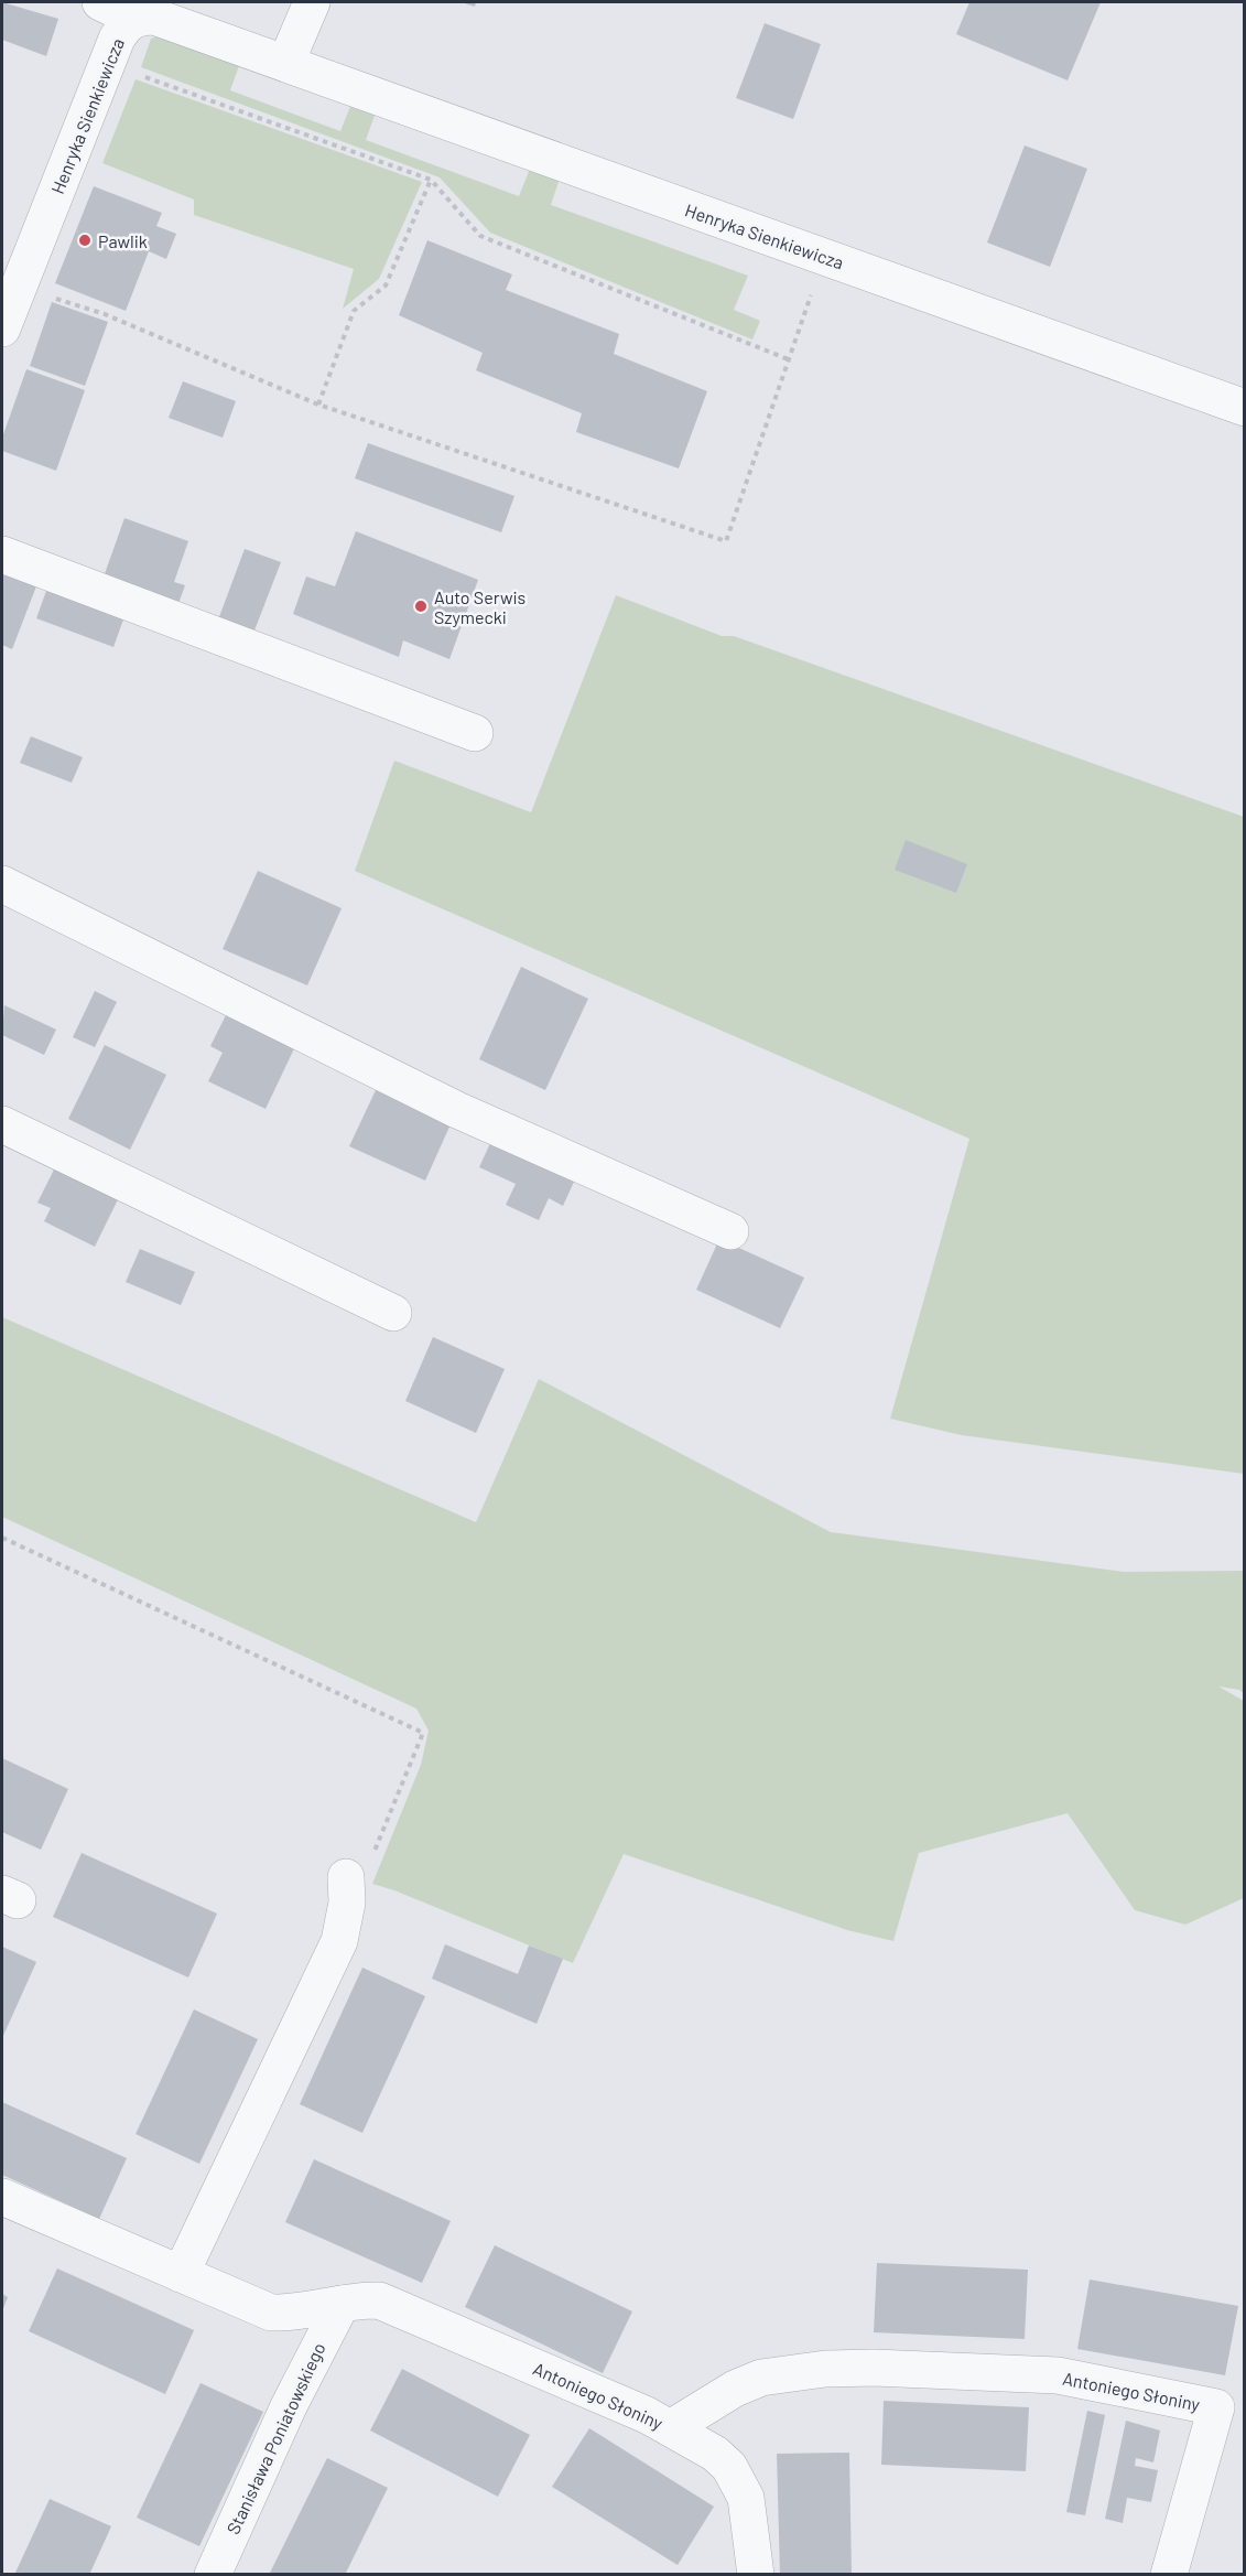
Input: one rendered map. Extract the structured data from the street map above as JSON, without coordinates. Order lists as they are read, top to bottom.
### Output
{
  "streets": {
    "street": ["Henryka Sienkiewicza", "Antoniego Słoniny", "Stanisława Poniatowskiego"]
  },
  "crossings": [
    ["Antoniego Słoniny", "Stanisława Poniatowskiego"]
  ],
  "places": ["Pawlik", "Auto Serwis Szymecki"]
}
